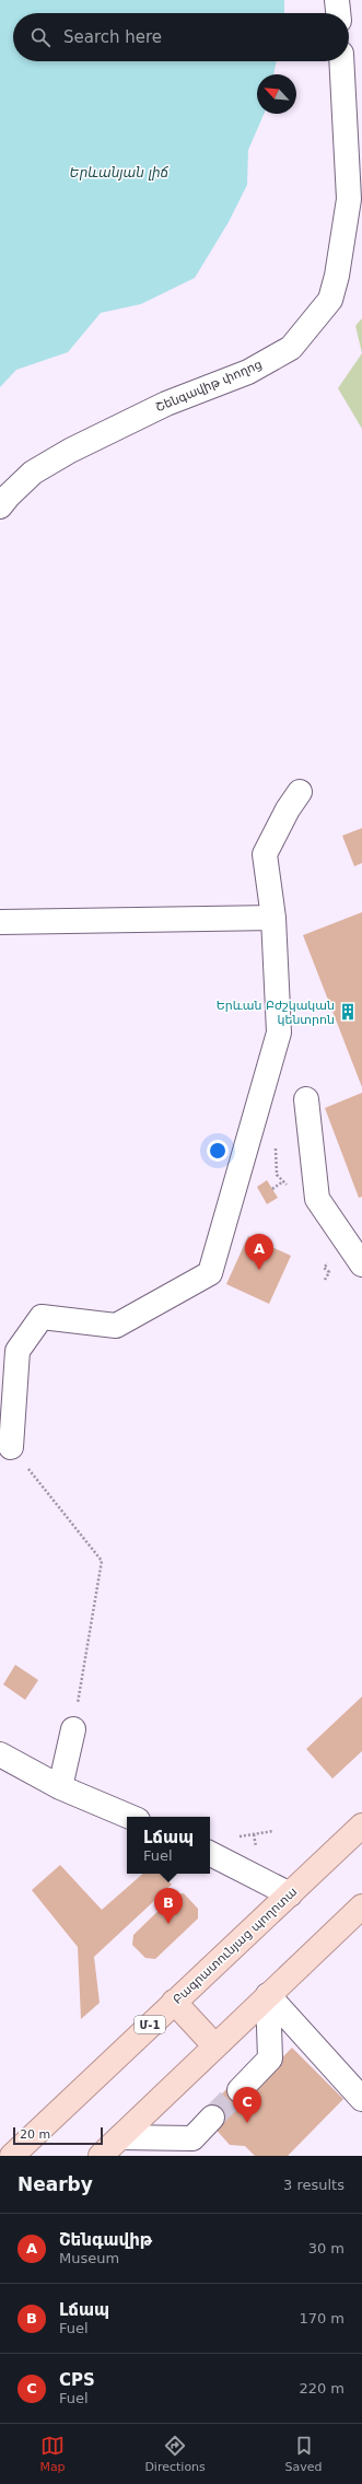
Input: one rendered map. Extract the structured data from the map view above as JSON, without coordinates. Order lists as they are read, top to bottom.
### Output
{
  "streets": {
    "main road": ["Բագրատունյաց պողոտա", "Մ-1"],
    "street": ["Շենգավիթ փողոց"]
  },
  "water": ["Երևանյան լիճ"],
  "places": {
    "building": ["Երևան Բժշկական կենտրոն"]
  },
  "scale_bar": "20 m",
  "north": "top left",
  "page": {
    "search": "Search here",
    "pins": ["A", "B", "C"],
    "popup": ["Լճապ", "Fuel"],
    "scale": "20 m",
    "heading": ["Nearby", "3 results"],
    "list": [
      {
        "mark": "A",
        "name": "Շենգավիթ",
        "note": "Museum",
        "value": "30 m"
      },
      {
        "mark": "B",
        "name": "Լճապ",
        "note": "Fuel",
        "value": "170 m"
      },
      {
        "mark": "C",
        "name": "CPS",
        "note": "Fuel",
        "value": "220 m"
      }
    ],
    "nav": ["Map", "Directions", "Saved"]
  }
}
